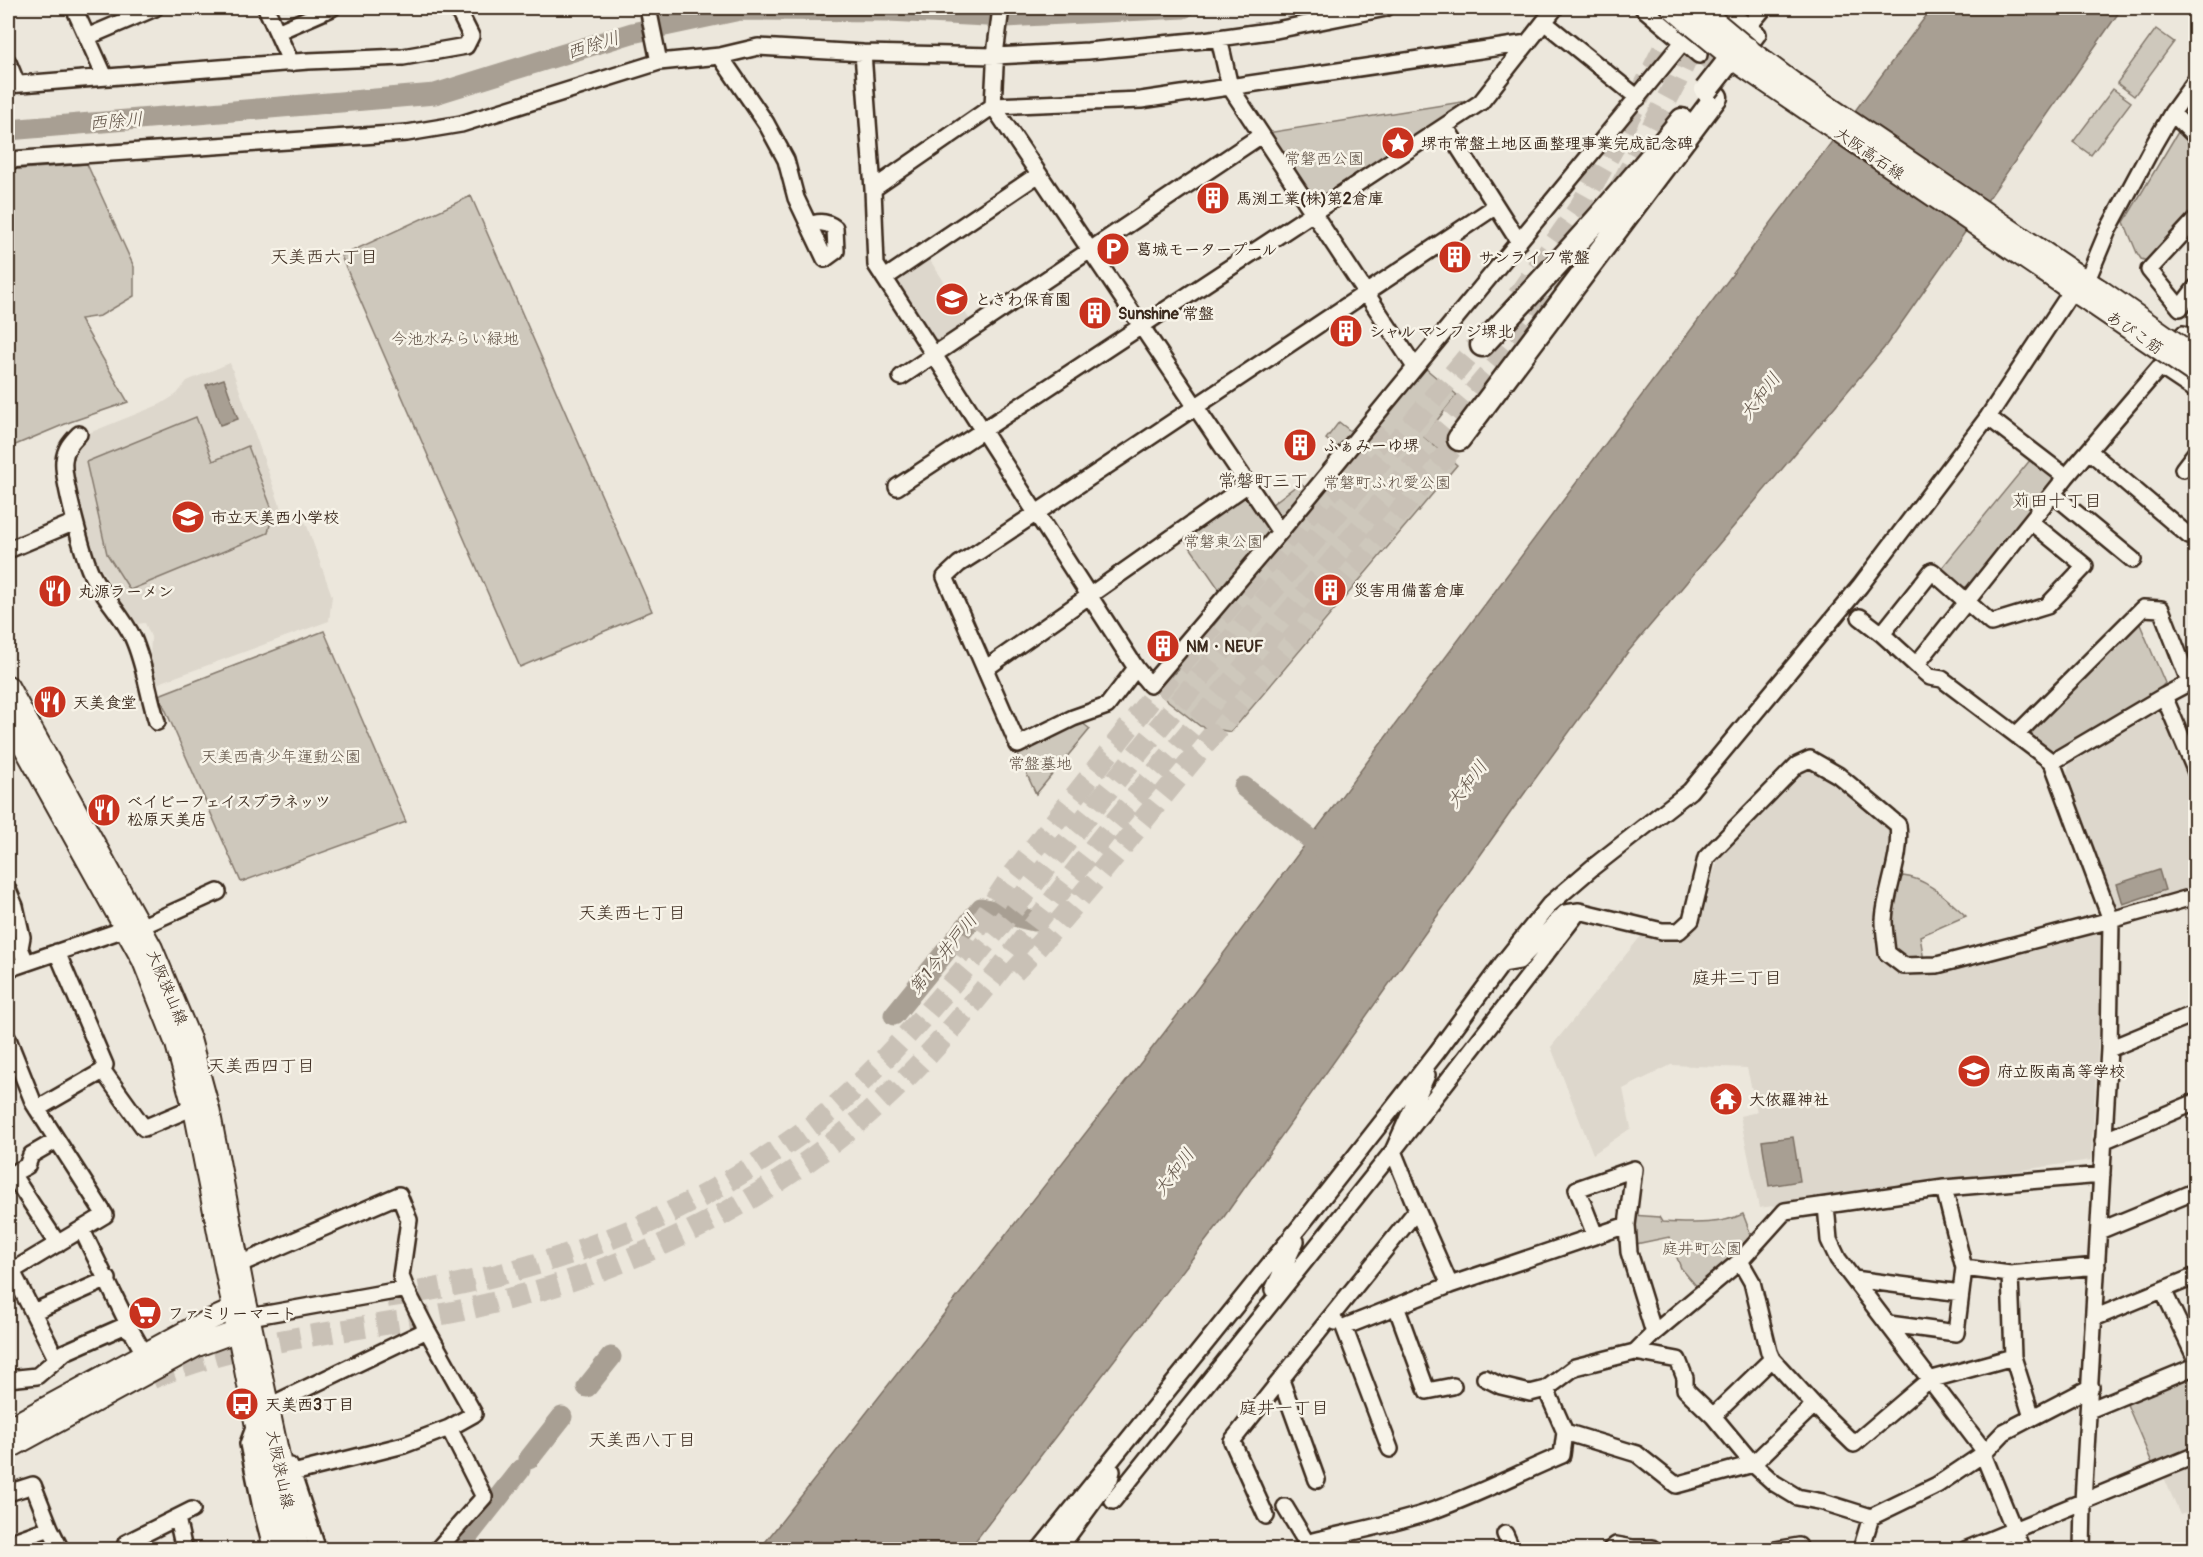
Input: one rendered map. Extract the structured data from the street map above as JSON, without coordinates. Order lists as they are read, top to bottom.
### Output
{
  "streets": {
    "main road": ["大阪高石線", "あびこ筋", "大阪狭山線"]
  },
  "crossings": [
    ["大阪高石線", "あびこ筋"]
  ],
  "districts": [
    "天美西六丁目",
    "常磐町三丁",
    "苅田十丁目",
    "天美西七丁目",
    "庭井二丁目",
    "天美西四丁目",
    "庭井一丁目",
    "天美西八丁目"
  ],
  "water": ["西除川", "大和川", "第1今井戸川"],
  "parks": [
    "常磐西公園",
    "今池水みらい緑地",
    "常磐町ふれ愛公園",
    "常磐東公園",
    "天美西青少年運動公園",
    "常盤墓地",
    "庭井町公園"
  ],
  "places": {
    "place": ["堺市常盤土地区画整理事業完成記念碑"],
    "building": [
      "馬渕工業(株)第2倉庫",
      "サンライフ常盤",
      "Sunshine 常盤",
      "シャルマンフジ堺北",
      "ふぁみーゆ堺",
      "災害用備蓄倉庫",
      "NM・NEUF"
    ],
    "parking": ["葛城モータープール"],
    "school or university": ["ときわ保育園", "市立天美西小学校", "府立阪南高等学校"],
    "restaurant": ["丸源ラーメン", "天美食堂", "ベイビーフェイスプラネッツ 松原天美店"],
    "temple": ["大依羅神社"],
    "supermarket": ["ファミリーマート"],
    "bus stop": ["天美西3丁目"]
  }
}
